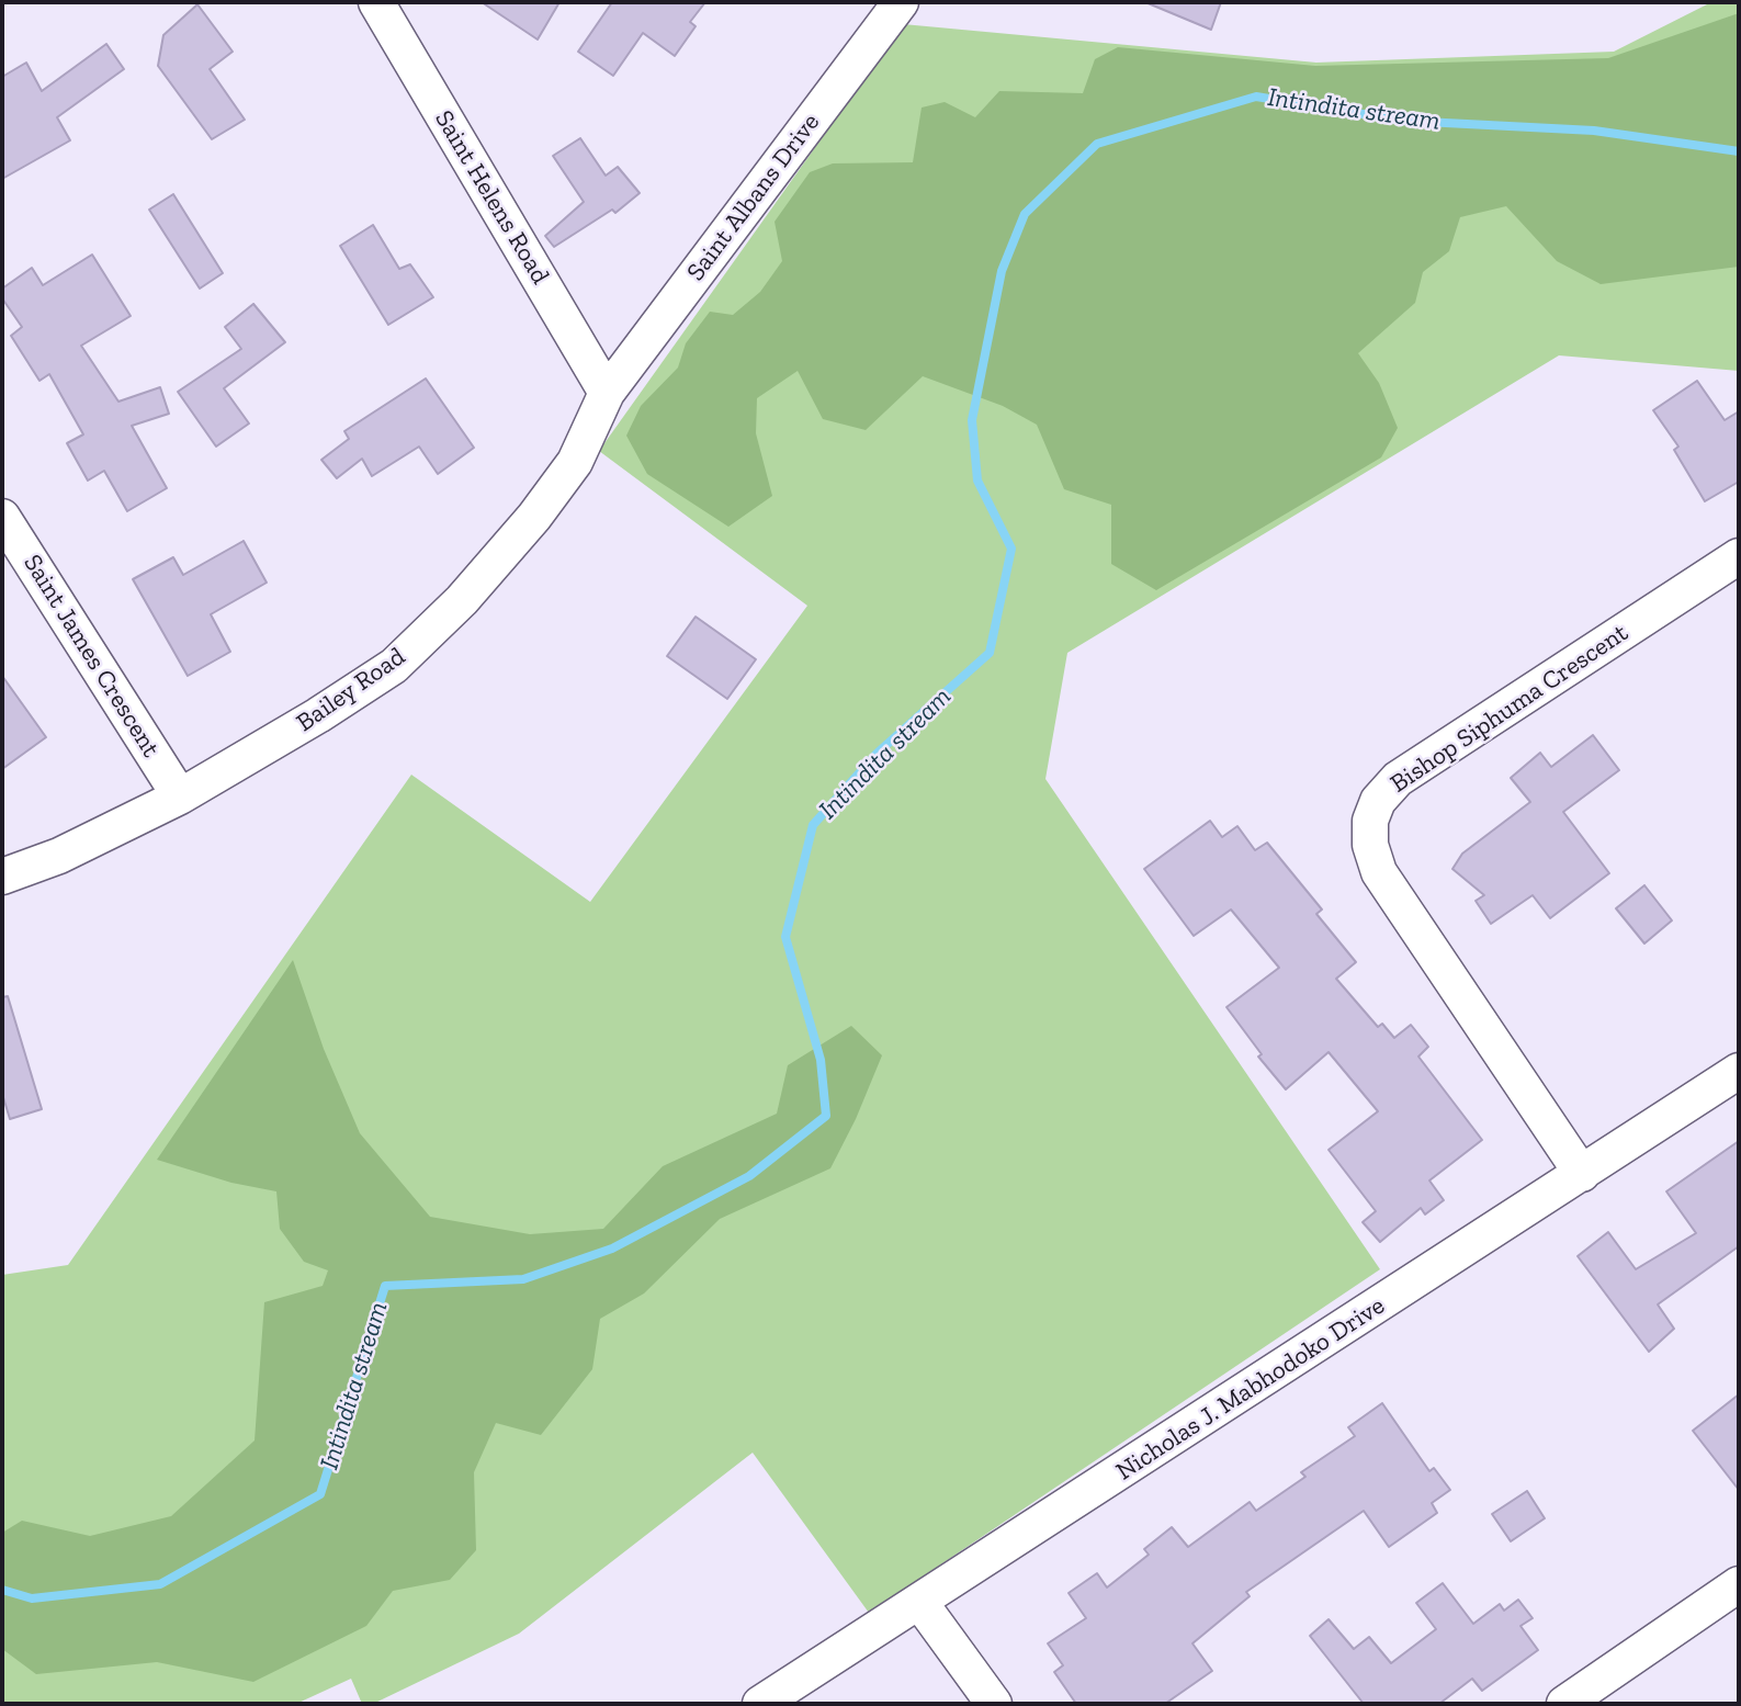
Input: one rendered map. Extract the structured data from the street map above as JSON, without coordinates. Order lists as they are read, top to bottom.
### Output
{
  "streets": {
    "street": [
      "Saint Helens Road",
      "Saint Albans Drive",
      "Saint James Crescent",
      "Bailey Road",
      "Bishop Siphuma Crescent",
      "Nicholas J. Mabhodoko Drive"
    ]
  },
  "crossings": [
    ["Saint Helens Road", "Saint Albans Drive"],
    ["Saint Helens Road", "Bailey Road"],
    ["Saint Albans Drive", "Bailey Road"],
    ["Saint James Crescent", "Bailey Road"],
    ["Bishop Siphuma Crescent", "Nicholas J. Mabhodoko Drive"]
  ],
  "water": ["Intindita stream"]
}
